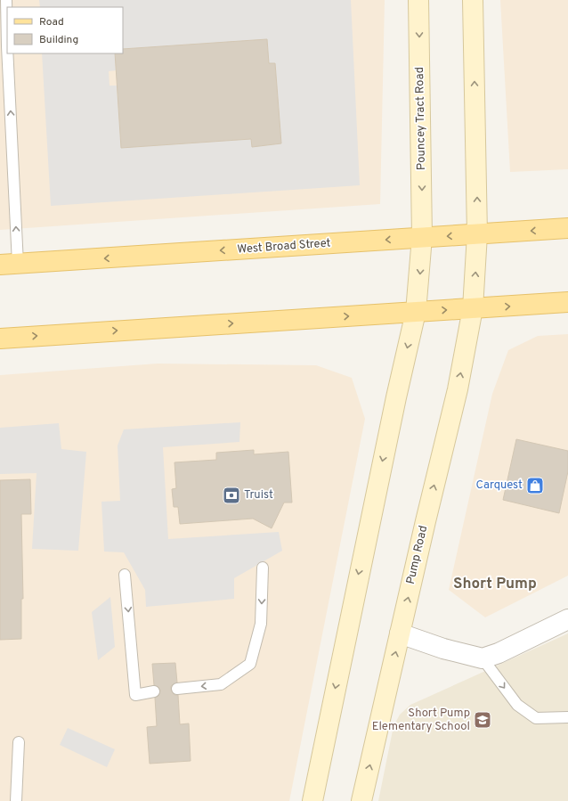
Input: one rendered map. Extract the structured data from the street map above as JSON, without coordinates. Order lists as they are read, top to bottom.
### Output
{
  "streets": {
    "main road": ["Pouncey Tract Road", "West Broad Street", "Pump Road"]
  },
  "crossings": [
    ["Pouncey Tract Road", "West Broad Street"],
    ["West Broad Street", "Pump Road"]
  ],
  "districts": ["Short Pump"],
  "places": {
    "shop": ["Carquest"],
    "bank": ["Truist"],
    "school or university": ["Short Pump Elementary School"]
  },
  "legend": ["Road", "Building"]
}
